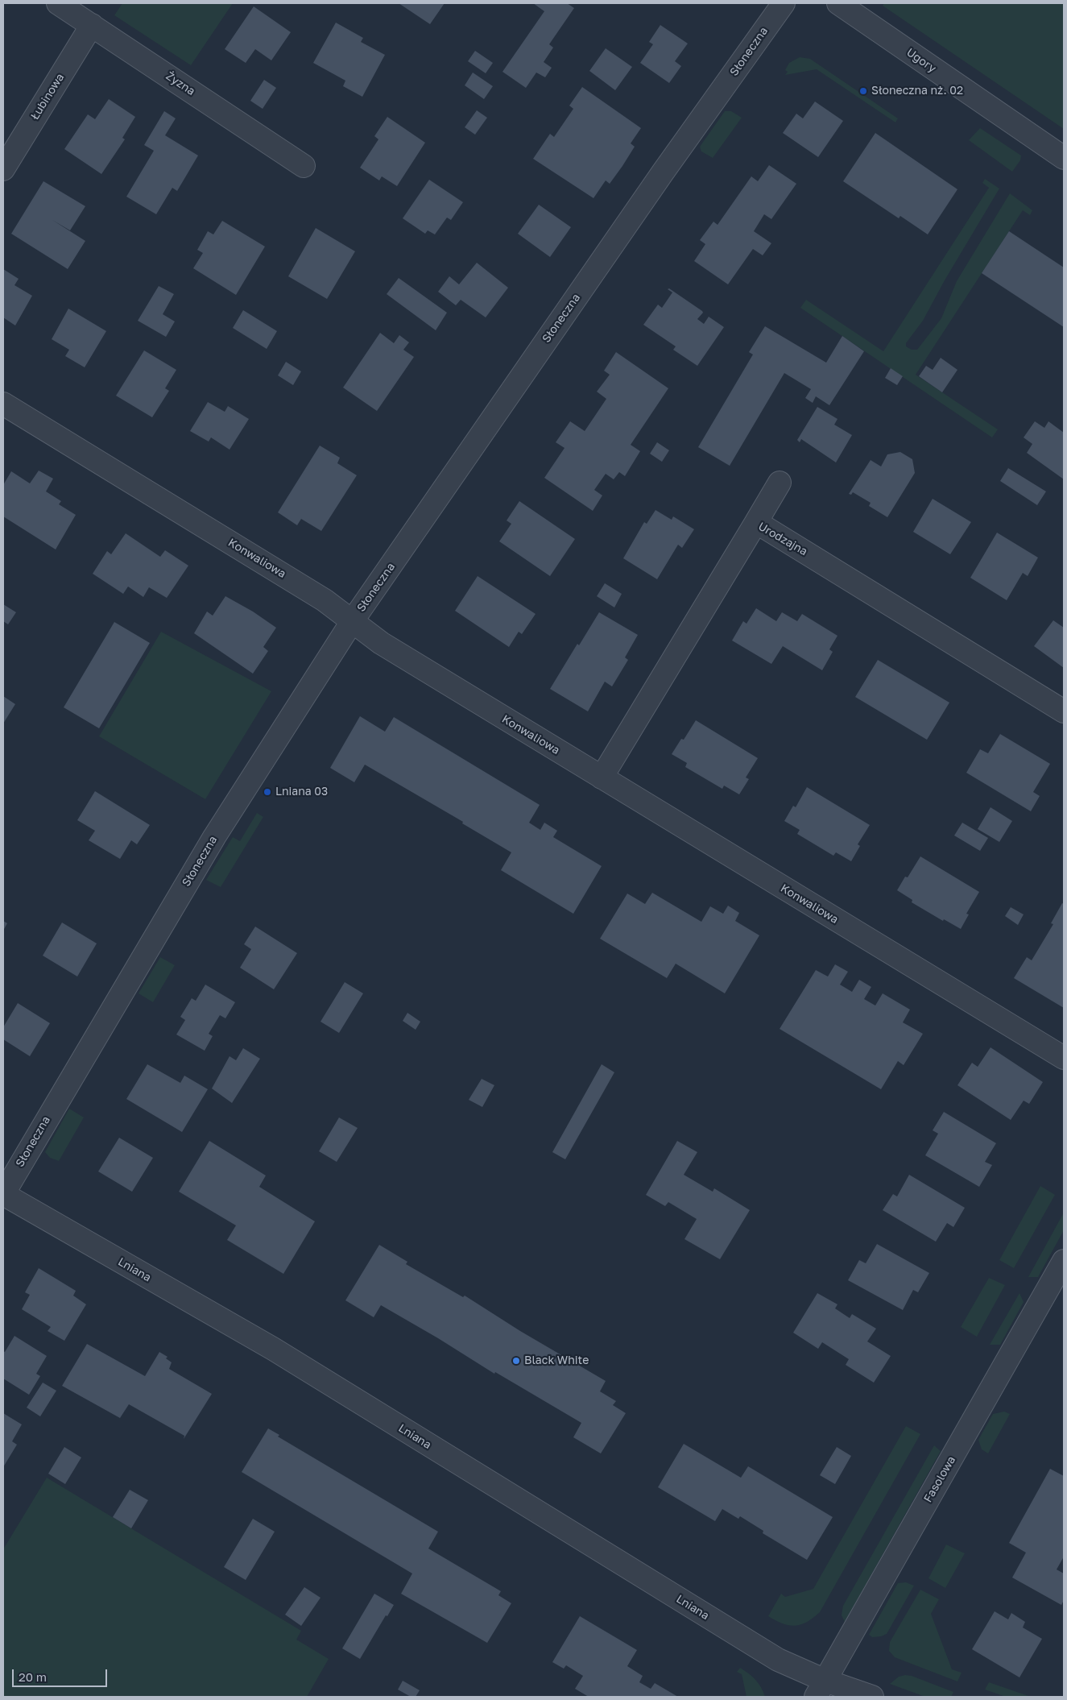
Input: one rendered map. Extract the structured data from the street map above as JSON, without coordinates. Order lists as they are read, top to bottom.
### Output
{
  "streets": {
    "street": [
      "Słoneczna",
      "Ugory",
      "Żyzna",
      "Łubinowa",
      "Urodzajna",
      "Konwaliowa",
      "Lniana",
      "Fasolowa"
    ]
  },
  "crossings": [
    ["Słoneczna", "Konwaliowa"],
    ["Słoneczna", "Lniana"],
    ["Żyzna", "Łubinowa"],
    ["Urodzajna", "Konwaliowa"],
    ["Lniana", "Fasolowa"]
  ],
  "places": ["Słoneczna nż. 02", "Lniana 03", "Black White"],
  "scale_bar": "20 m"
}
